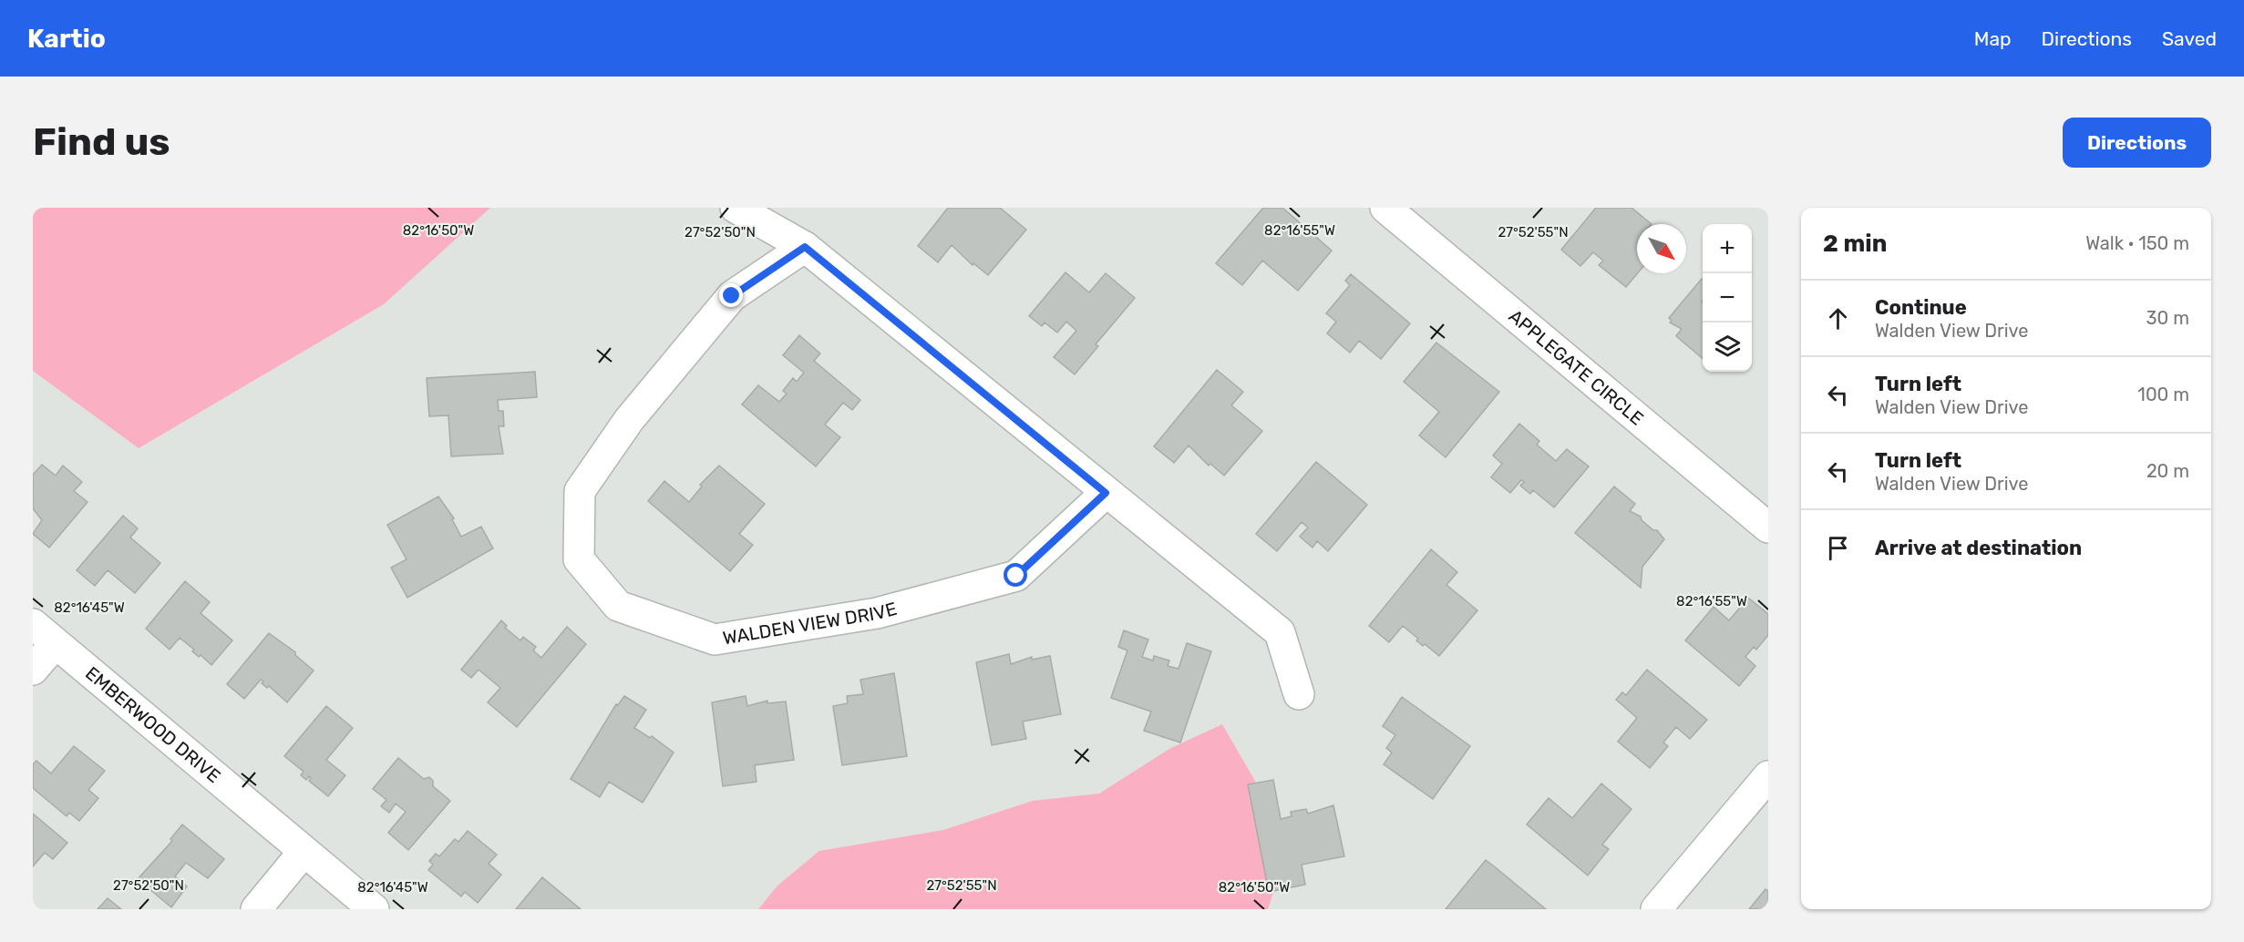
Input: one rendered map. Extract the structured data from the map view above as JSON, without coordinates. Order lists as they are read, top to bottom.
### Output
{
  "streets": {
    "street": ["APPLEGATE CIRCLE", "WALDEN VIEW DRIVE", "EMBERWOOD DRIVE"]
  },
  "north": "bottom right",
  "page": {
    "header": "Kartio",
    "nav": ["Map", "Directions", "Saved"],
    "buttons": "Directions",
    "title": "Find us",
    "heading": ["2 min", "Walk · 150 m"],
    "map_buttons": ["+", "−"],
    "list": [
      ["Continue", "Walden View Drive", "30 m"],
      ["Turn left", "Walden View Drive", "100 m"],
      ["Turn left", "Walden View Drive", "20 m"],
      "Arrive at destination"
    ]
  },
  "coordinates": [
    "82°16'50\"W",
    "82°16'55\"W",
    "27°52'50\"N",
    "27°52'55\"N",
    "82°16'45\"W"
  ]
}
